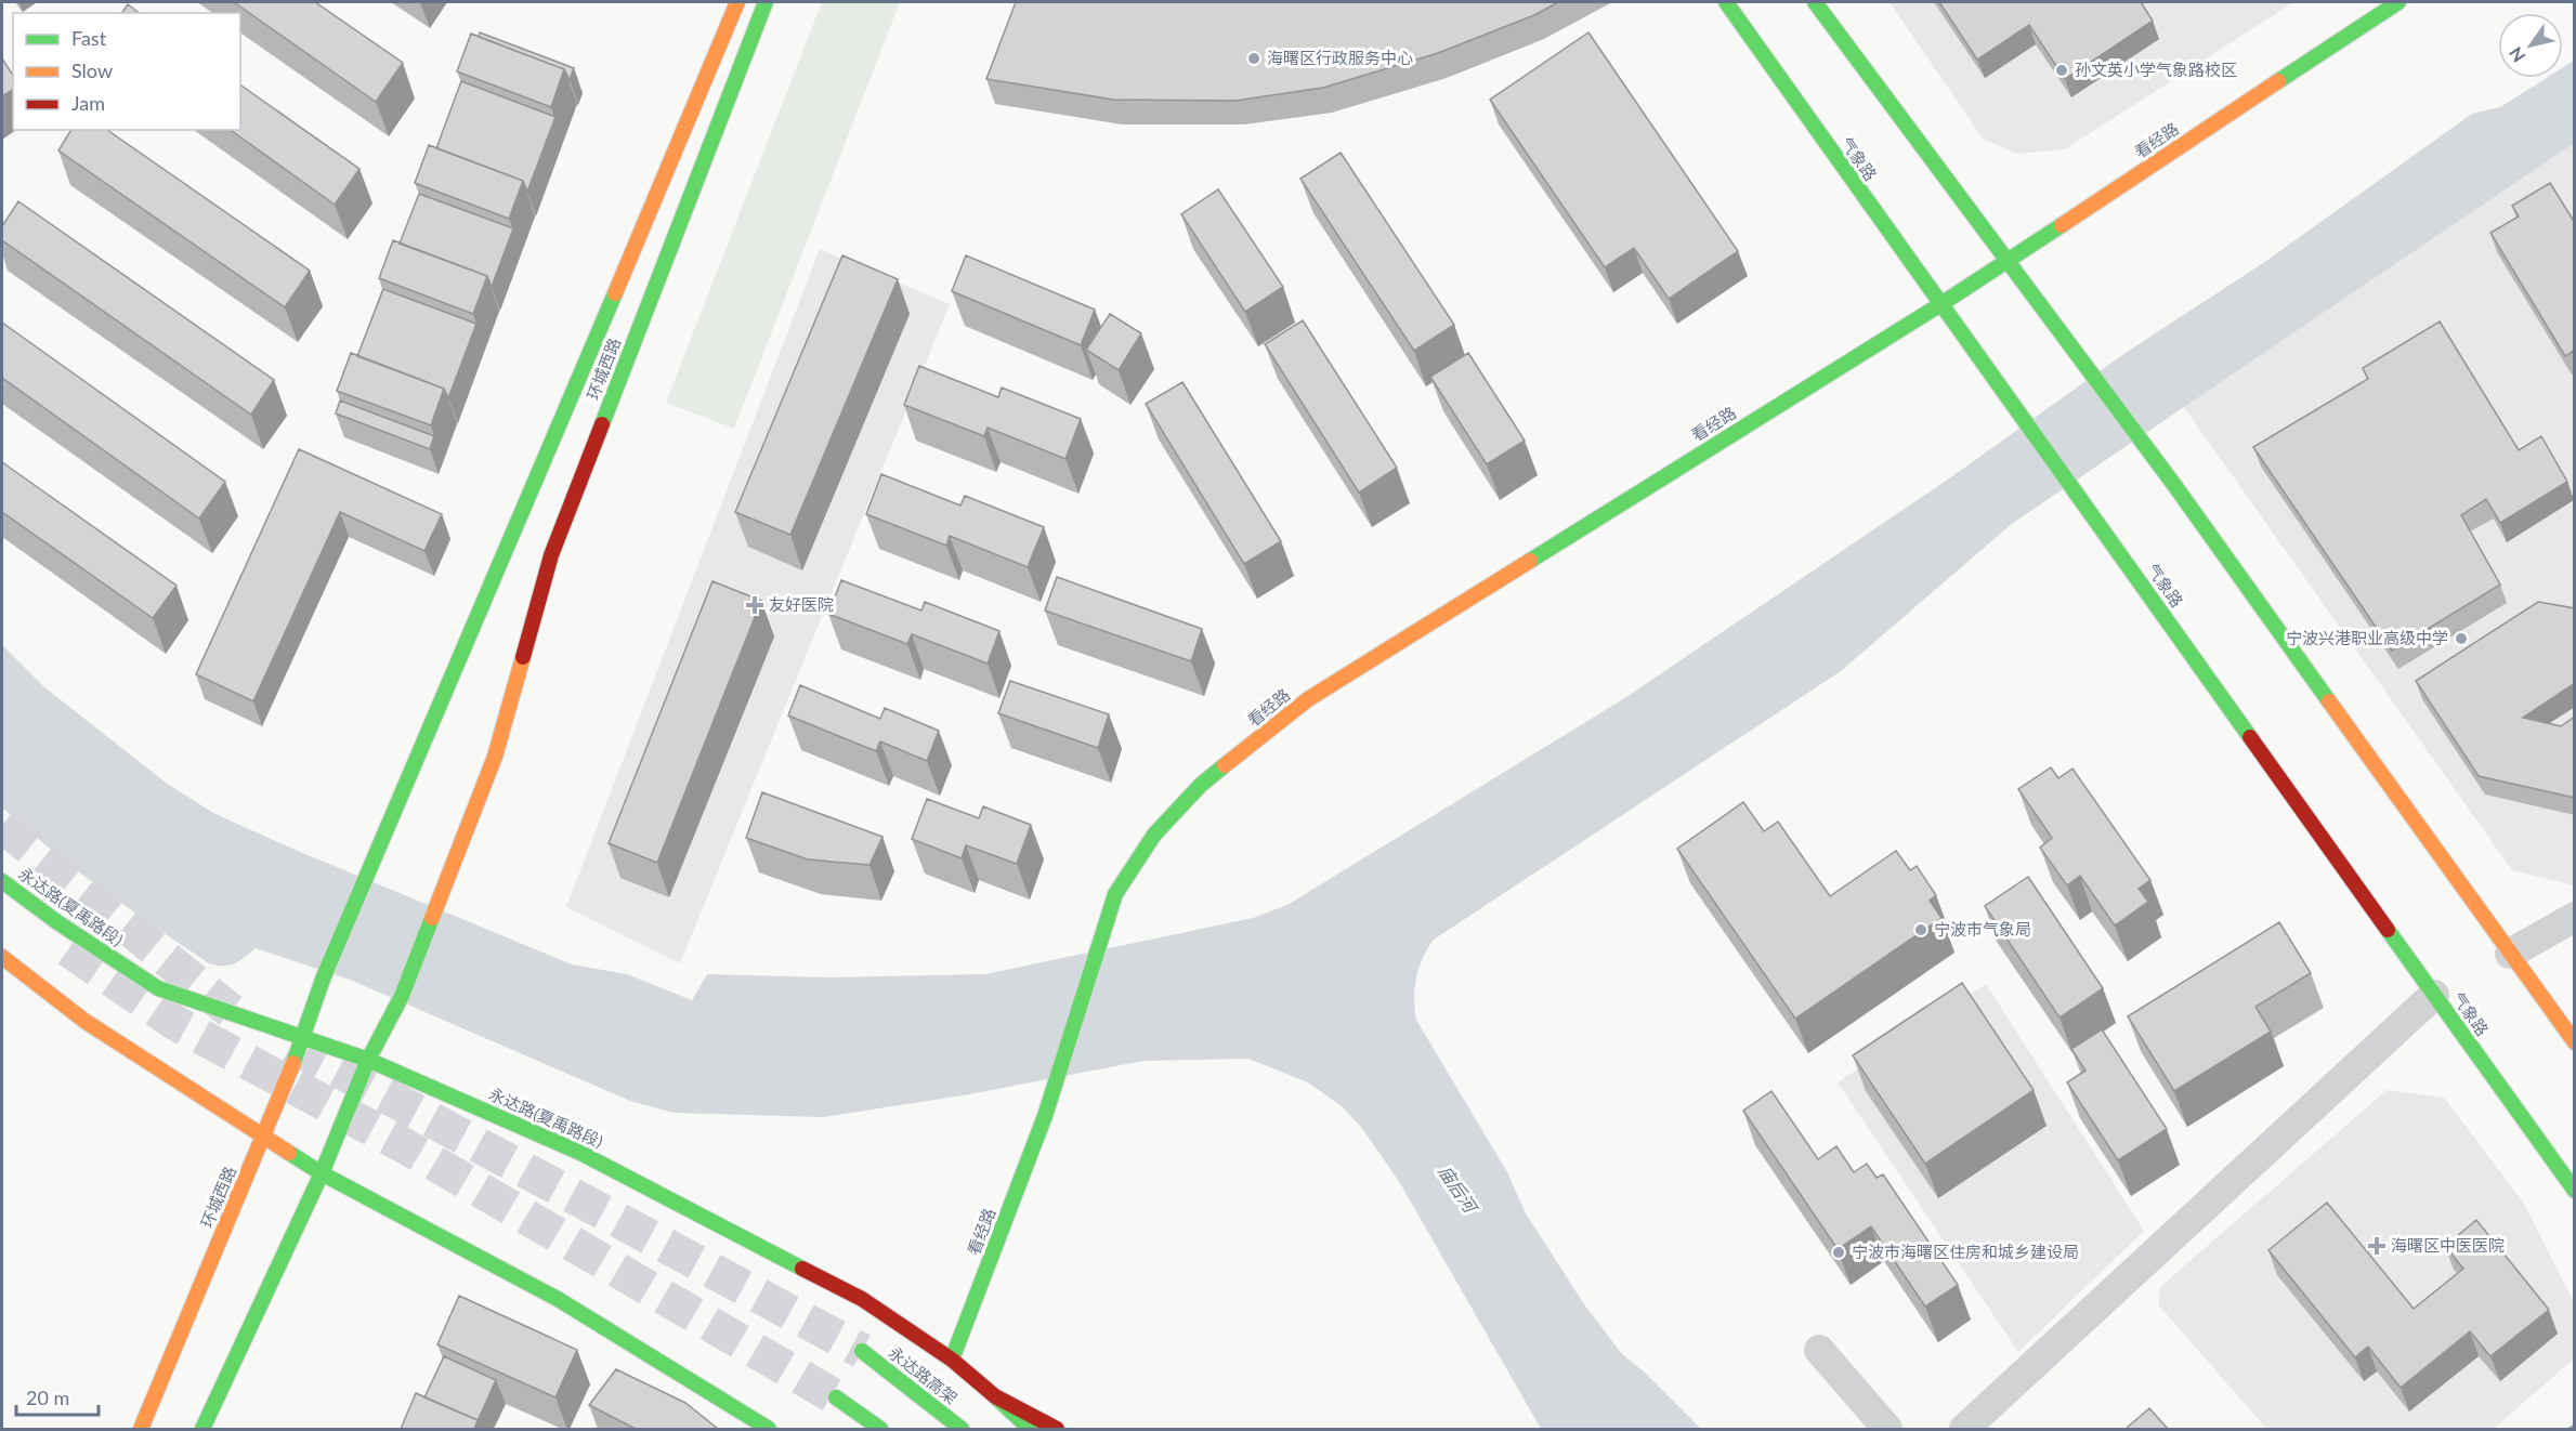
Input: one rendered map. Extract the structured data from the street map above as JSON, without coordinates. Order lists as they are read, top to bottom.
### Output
{
  "streets": {
    "main road": [
      "看经路",
      "气象路",
      "环城西路",
      "永达路(夏禹路段)",
      "永达路高架"
    ]
  },
  "crossings": [
    ["看经路", "气象路"],
    ["看经路", "永达路(夏禹路段)"],
    ["环城西路", "永达路(夏禹路段)"]
  ],
  "water": ["庙后河"],
  "places": {
    "other": [
      "海曙区行政服务中心",
      "孙文英小学气象路校区",
      "宁波兴港职业高级中学",
      "宁波市气象局",
      "宁波市海曙区住房和城乡建设局"
    ],
    "health": ["友好医院", "海曙区中医医院"]
  },
  "legend": ["Fast", "Slow", "Jam"],
  "scale_bar": "20 m",
  "north": "bottom left"
}
